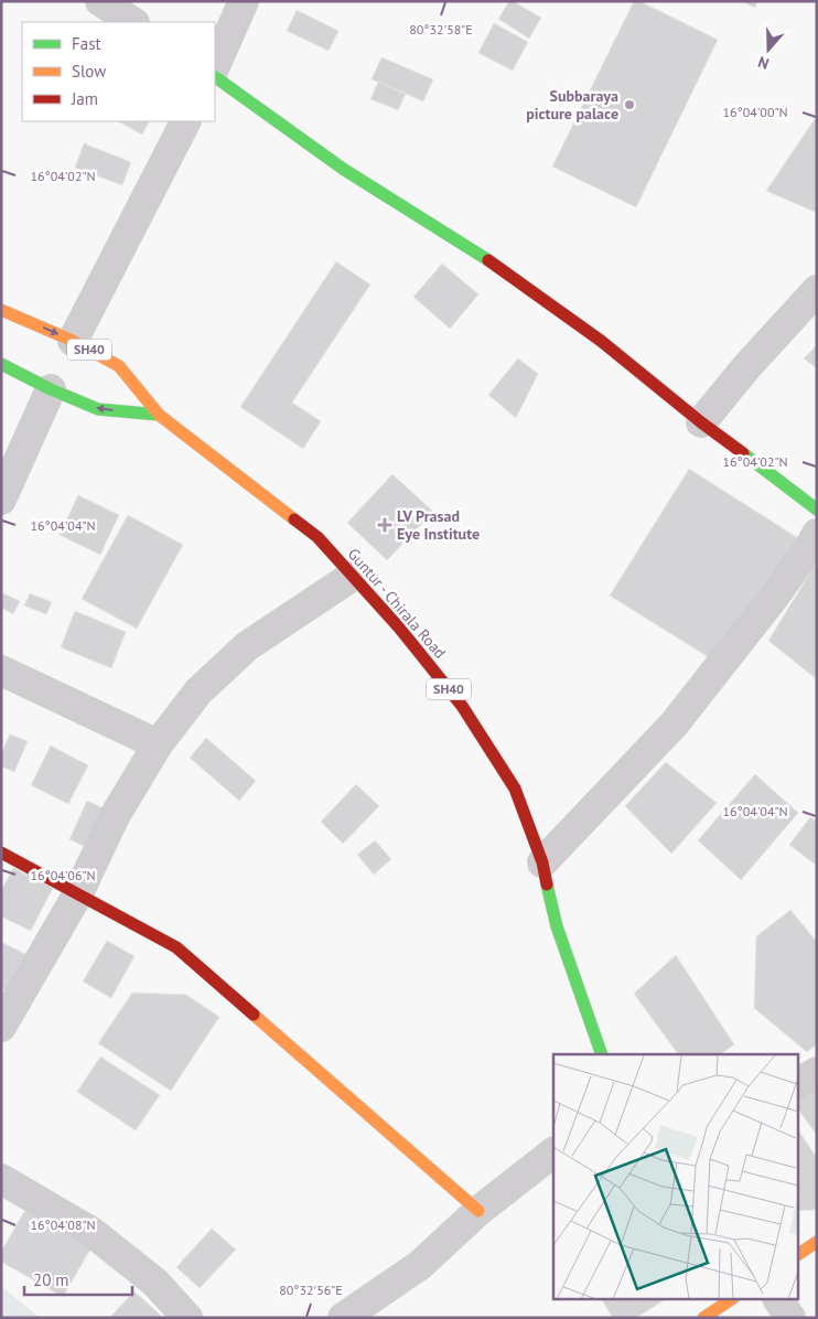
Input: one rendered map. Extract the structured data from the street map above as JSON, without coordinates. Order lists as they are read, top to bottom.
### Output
{
  "streets": {
    "street": ["SH40", "Guntur - Chirala Road"]
  },
  "places": {
    "other": ["Subbaraya picture palace"],
    "health": ["LV Prasad Eye Institute"]
  },
  "legend": ["Fast", "Slow", "Jam"],
  "scale_bar": "20 m",
  "north": "bottom",
  "coordinates": [
    "80°32'58\"E",
    "16°04'00\"N",
    "16°04'02\"N",
    "16°04'04\"N",
    "16°04'06\"N",
    "16°04'08\"N",
    "80°32'56\"E"
  ]
}
